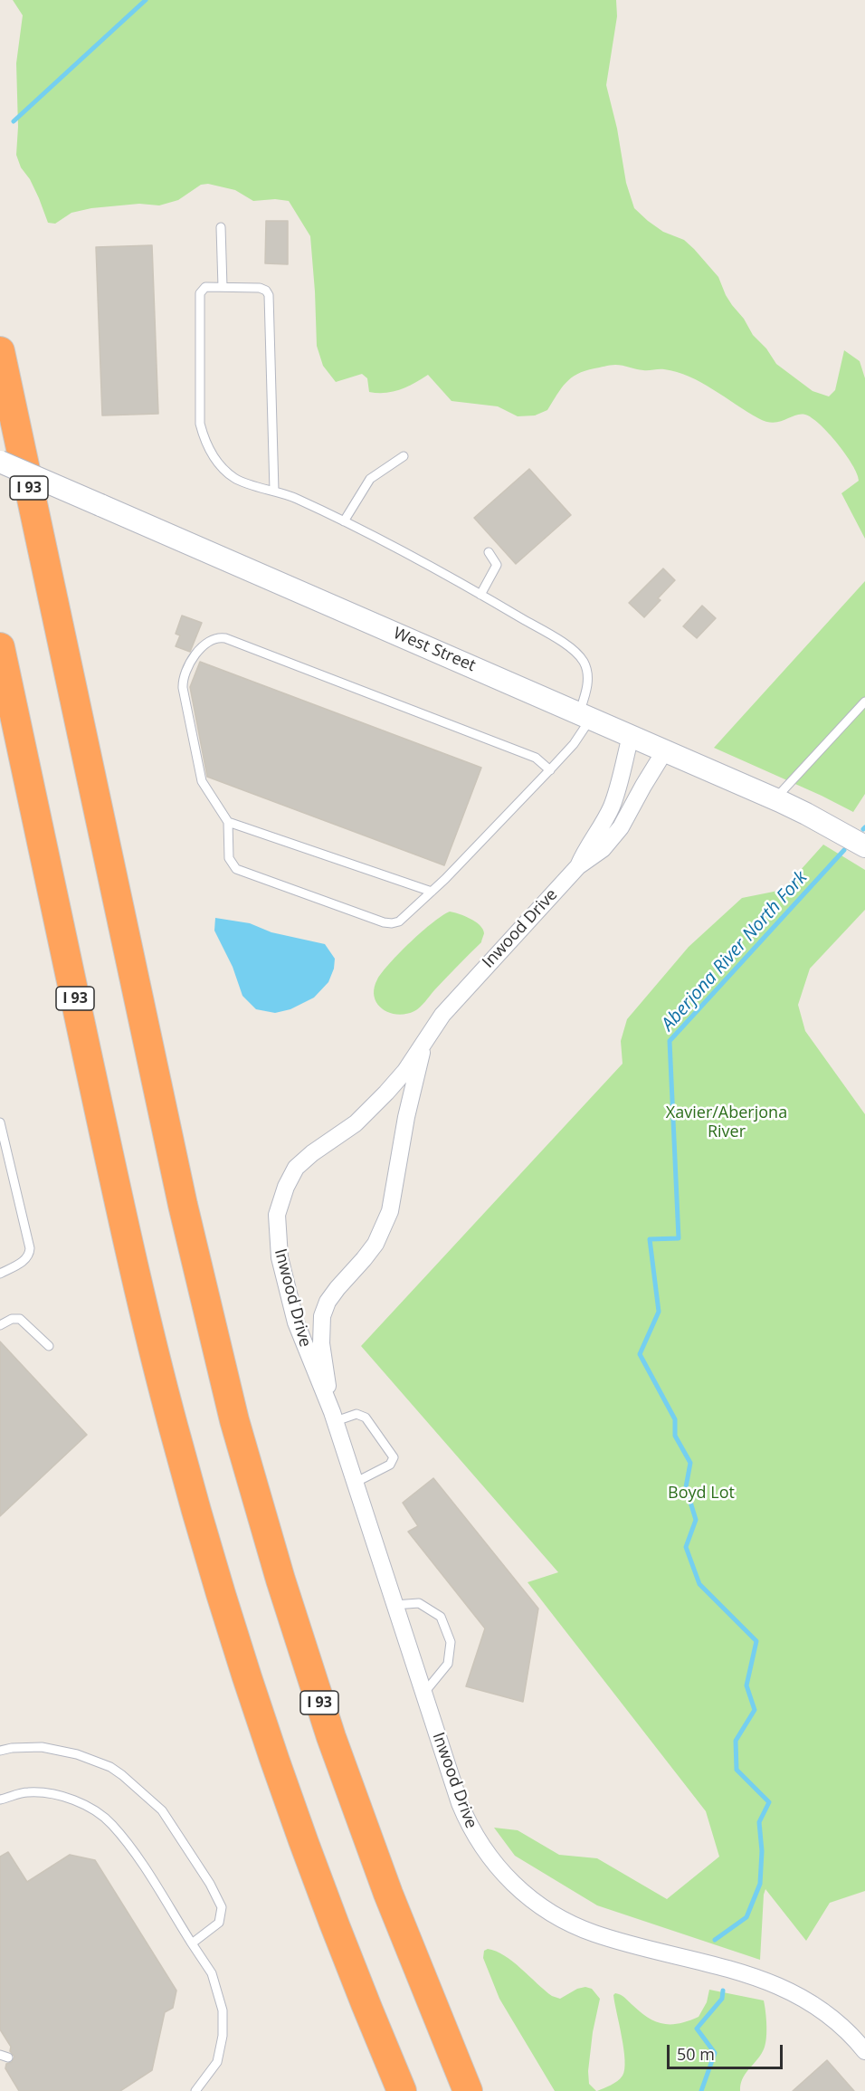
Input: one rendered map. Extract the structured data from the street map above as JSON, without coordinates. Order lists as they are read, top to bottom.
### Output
{
  "streets": {
    "highway": ["I 93"],
    "main road": ["West Street"],
    "street": ["Inwood Drive"]
  },
  "crossings": [
    ["West Street", "Inwood Drive"]
  ],
  "water": ["Aberjona River North Fork"],
  "parks": ["Xavier/Aberjona River", "Boyd Lot"],
  "scale_bar": "50 m"
}
